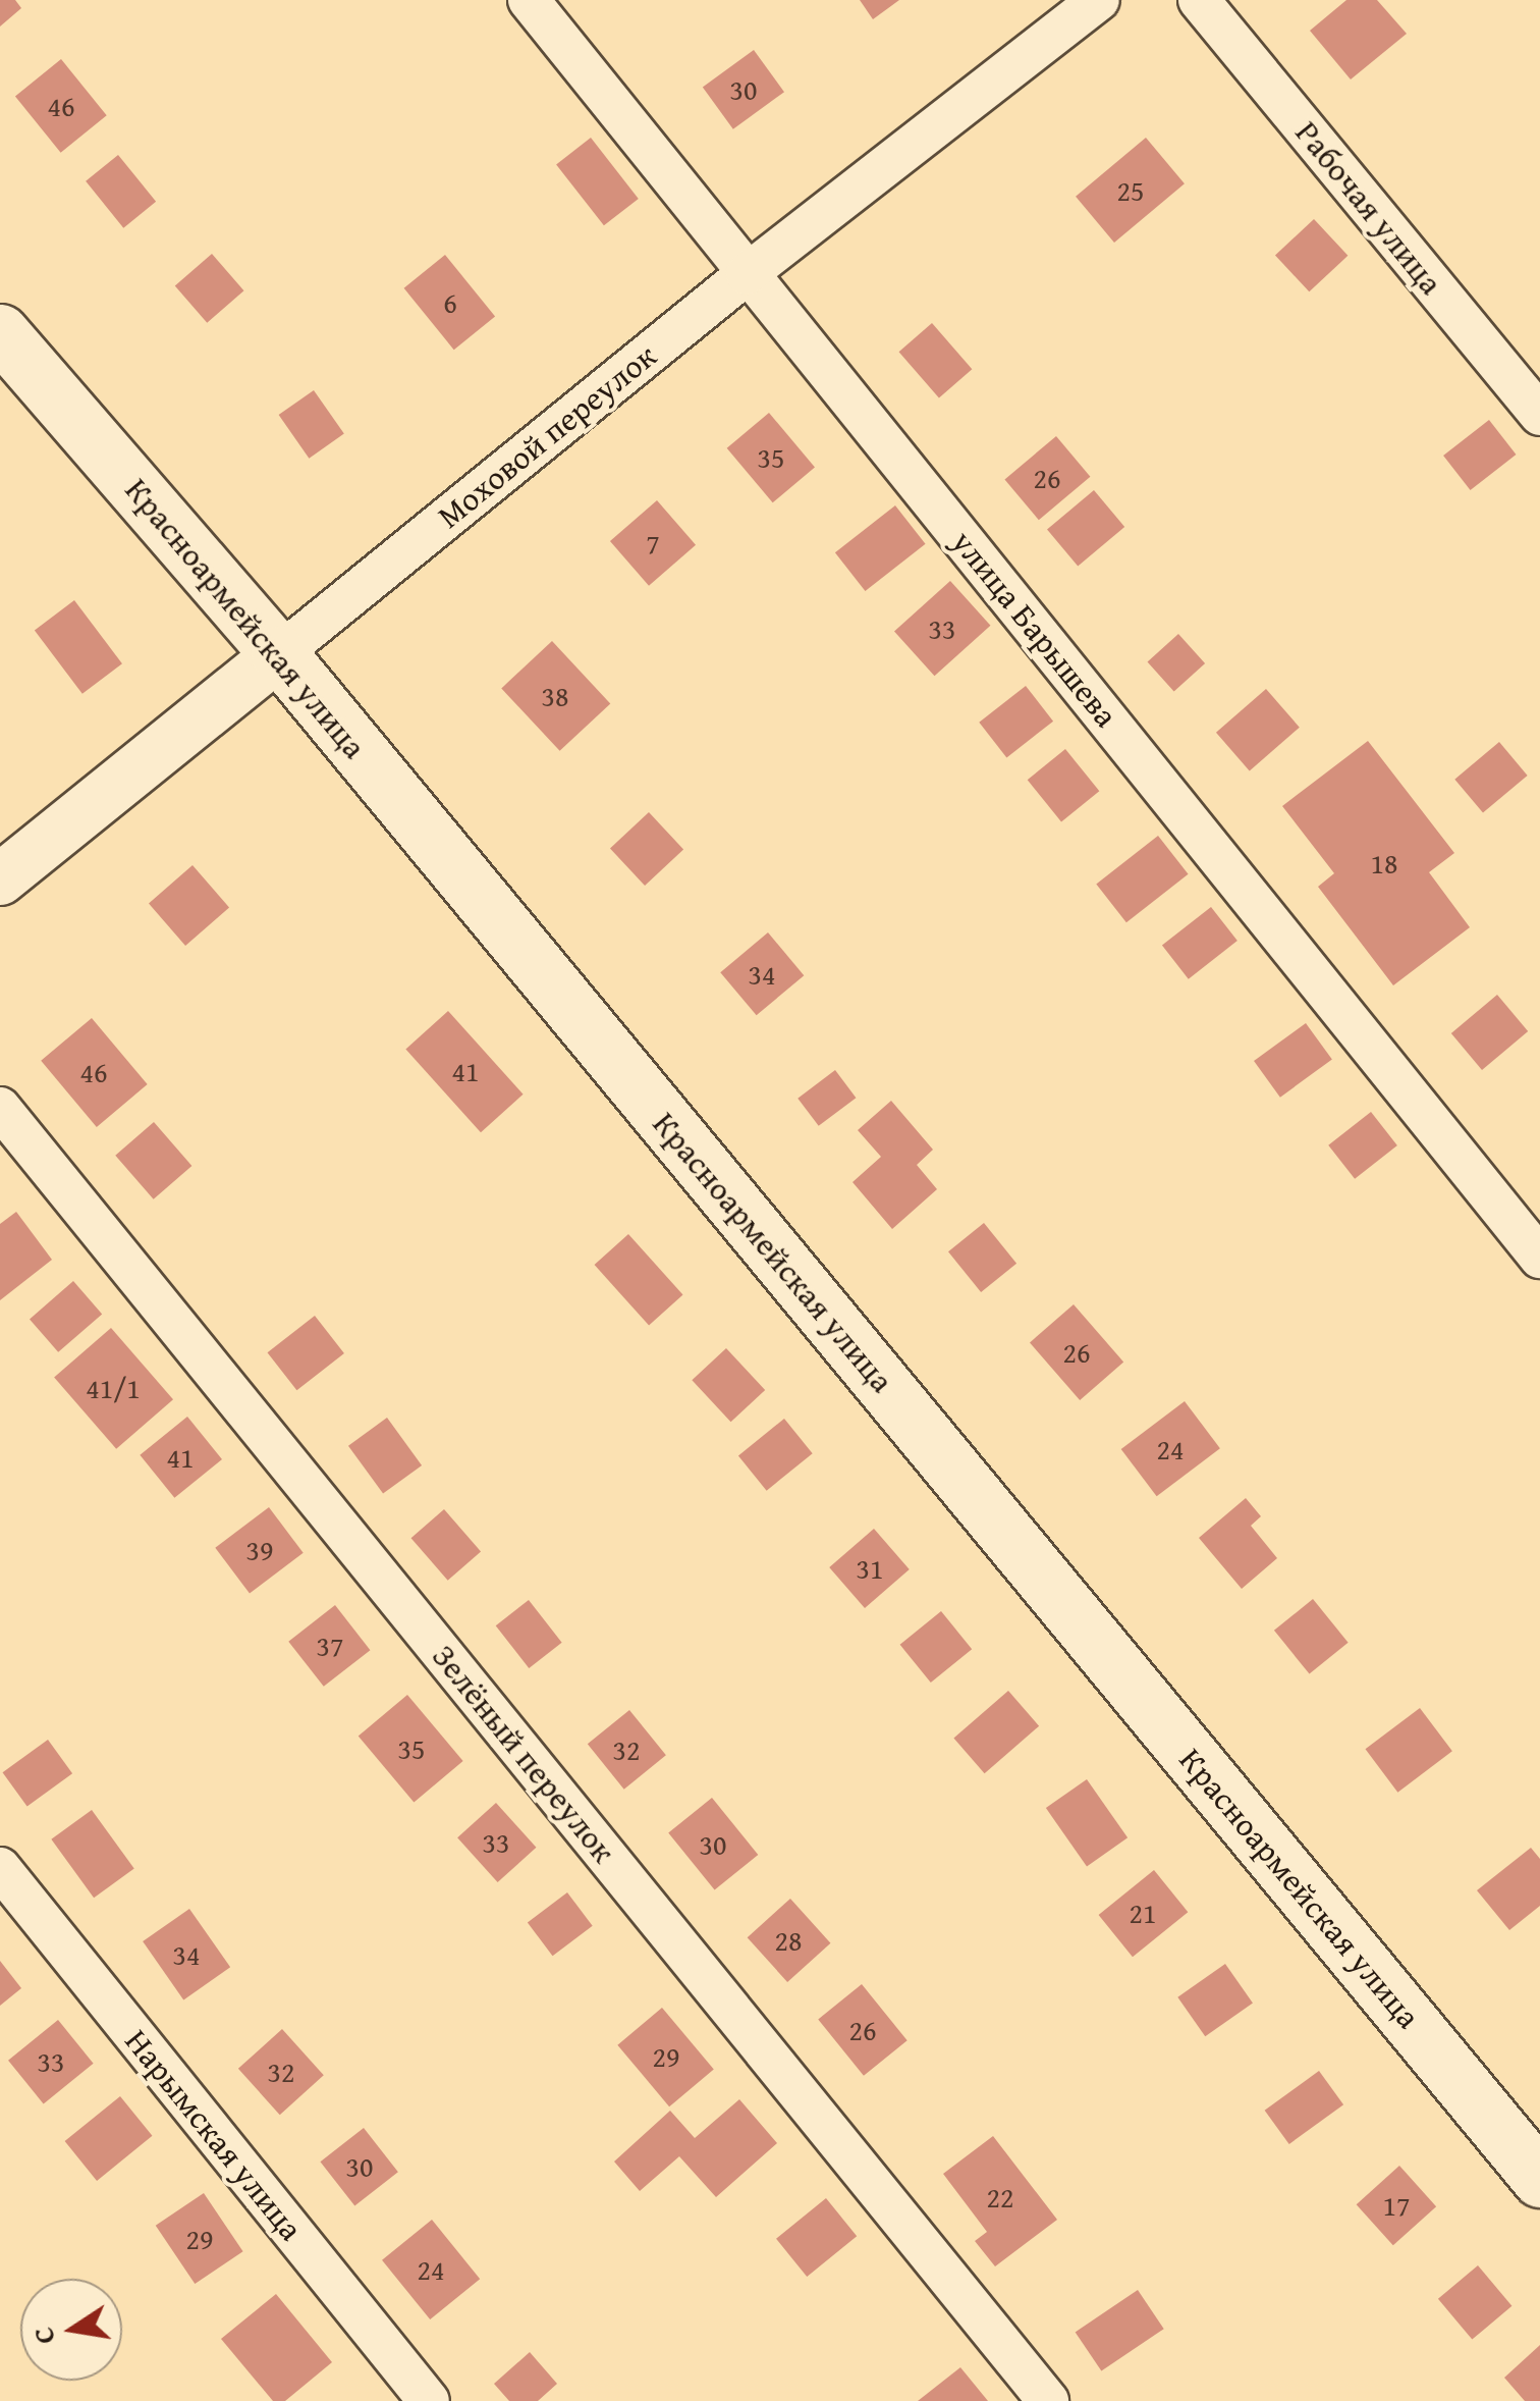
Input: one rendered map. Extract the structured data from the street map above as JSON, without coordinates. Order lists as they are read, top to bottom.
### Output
{
  "streets": {
    "main road": ["Красноармейская улица"],
    "street": [
      "Рабочая улица",
      "Моховой переулок",
      "улица Барышева",
      "Зелёный переулок",
      "Нарымская улица"
    ]
  },
  "crossings": [
    ["Моховой переулок", "Красноармейская улица"],
    ["Моховой переулок", "улица Барышева"]
  ],
  "house_numbers": [
    "30",
    "46",
    "25",
    "6",
    "35",
    "26",
    "7",
    "33",
    "38",
    "18",
    "34",
    "41",
    "46",
    "26",
    "41/1",
    "24",
    "41",
    "39",
    "31",
    "37",
    "35",
    "32",
    "33",
    "30",
    "21",
    "28",
    "34",
    "26",
    "29",
    "33",
    "32",
    "30",
    "22",
    "17",
    "29",
    "24"
  ],
  "north": "left"
}
